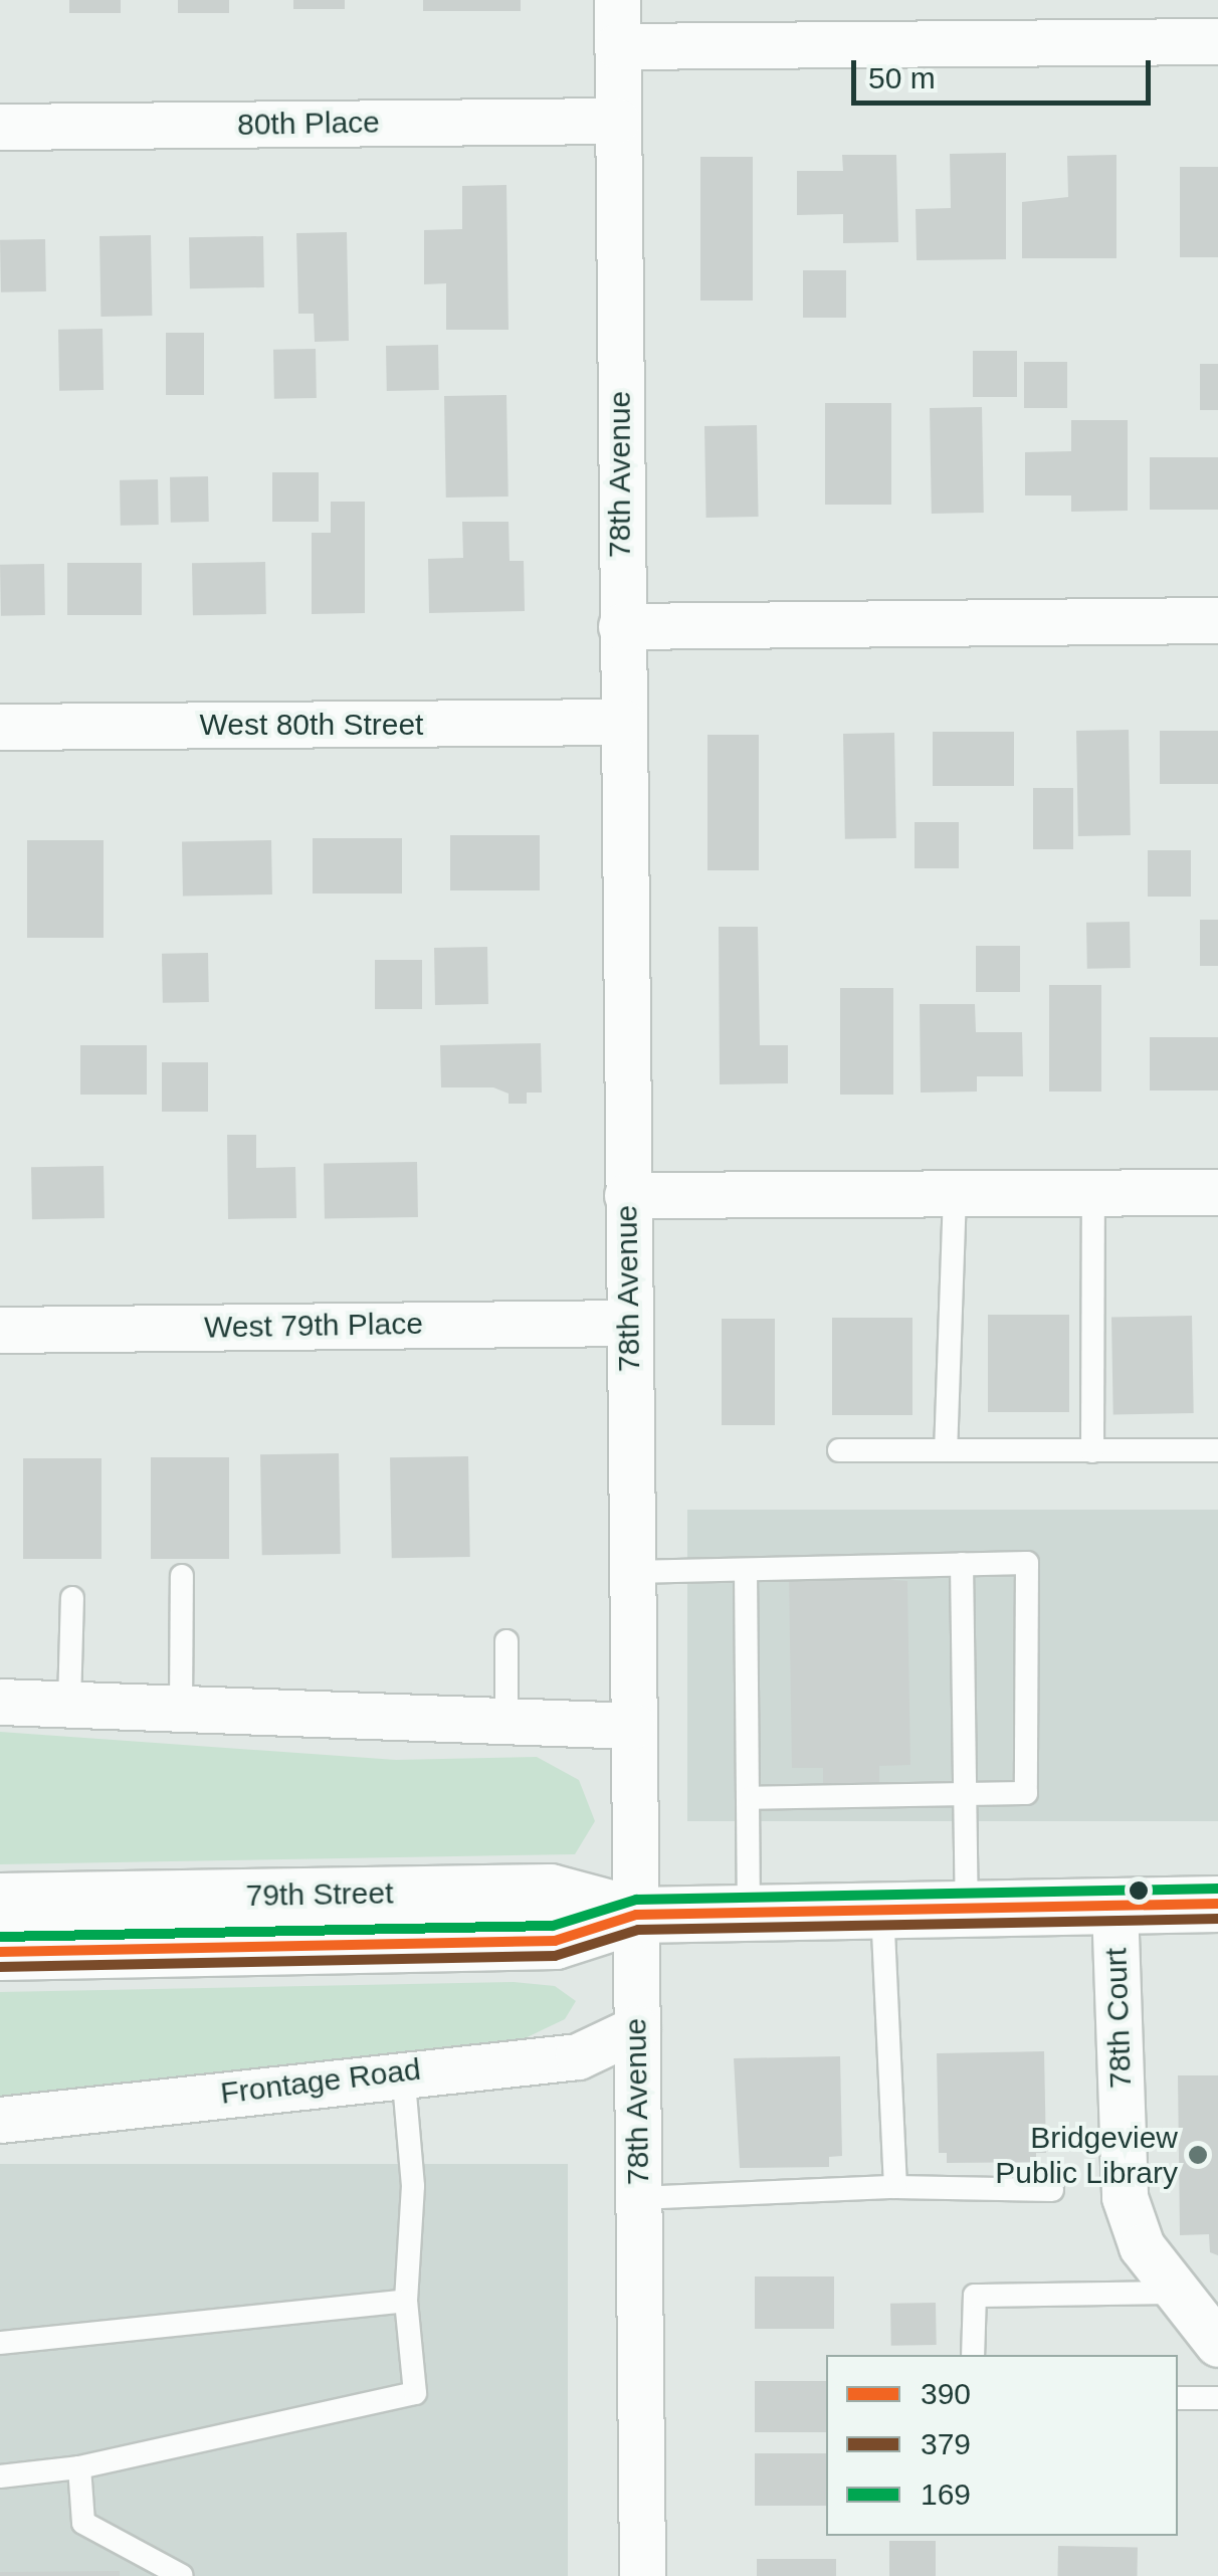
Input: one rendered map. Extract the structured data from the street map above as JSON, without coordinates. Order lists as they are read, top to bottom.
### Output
{
  "streets": {
    "main road": ["79th Street"],
    "street": [
      "80th Place",
      "78th Avenue",
      "West 80th Street",
      "West 79th Place",
      "78th Court",
      "Frontage Road"
    ]
  },
  "crossings": [
    ["80th Place", "78th Avenue"],
    ["78th Avenue", "West 80th Street"],
    ["78th Avenue", "West 79th Place"],
    ["78th Avenue", "79th Street"],
    ["78th Avenue", "Frontage Road"],
    ["79th Street", "78th Court"]
  ],
  "places": ["Bridgeview Public Library"],
  "lines": ["transit line 169", "transit line 390", "transit line 379"],
  "legend": ["390", "379", "169"],
  "scale_bar": "50 m"
}
